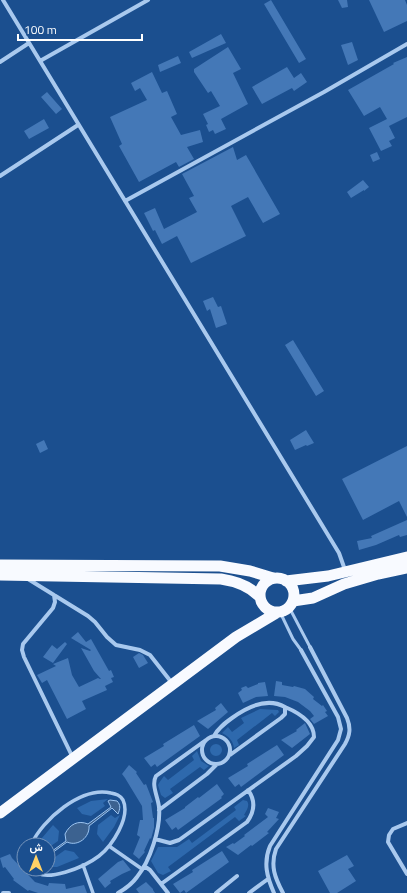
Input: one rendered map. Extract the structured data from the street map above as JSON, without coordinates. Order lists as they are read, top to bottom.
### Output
{
  "scale_bar": "100 m",
  "north": "top"
}
